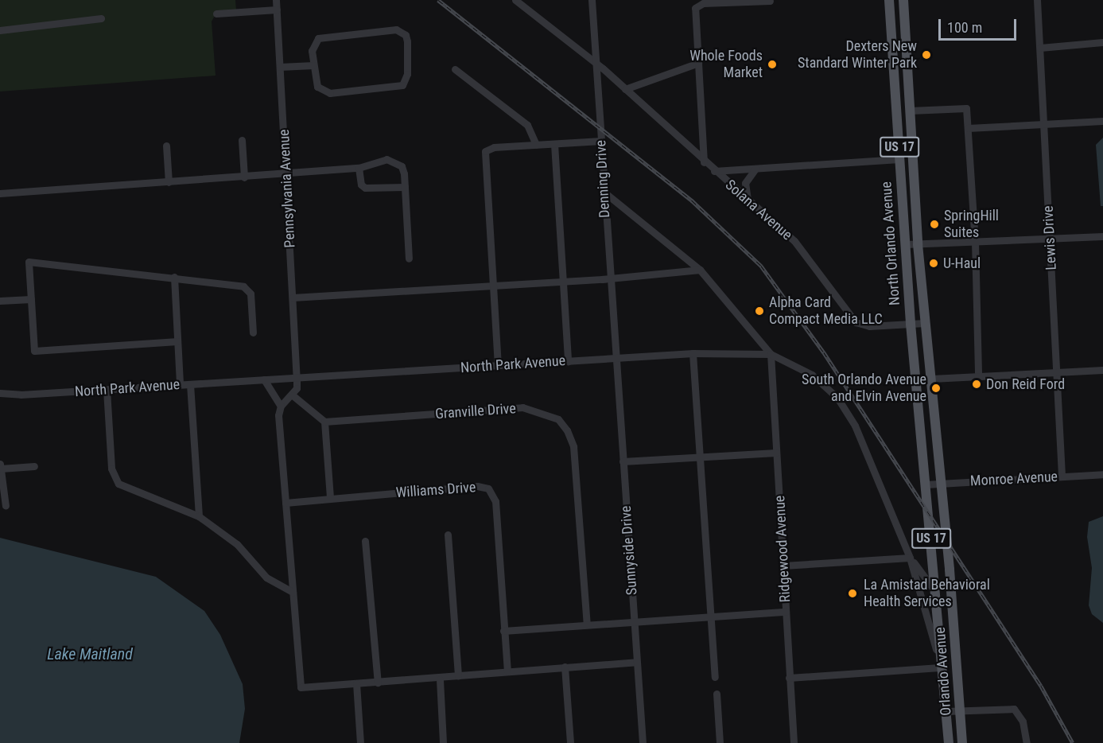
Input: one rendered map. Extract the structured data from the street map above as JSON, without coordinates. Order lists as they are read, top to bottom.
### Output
{
  "streets": {
    "main road": ["US 17", "North Orlando Avenue", "Orlando Avenue"],
    "street": [
      "Denning Drive",
      "Pennsylvania Avenue",
      "Solana Avenue",
      "Lewis Drive",
      "North Park Avenue",
      "Granville Drive",
      "Monroe Avenue",
      "Williams Drive",
      "Ridgewood Avenue",
      "Sunnyside Drive"
    ]
  },
  "crossings": [
    ["Denning Drive", "Solana Avenue"],
    ["Denning Drive", "North Park Avenue"],
    ["Denning Drive", "Sunnyside Drive"],
    ["Pennsylvania Avenue", "North Park Avenue"],
    ["Solana Avenue", "North Orlando Avenue"],
    ["Lewis Drive", "Monroe Avenue"],
    ["North Orlando Avenue", "Monroe Avenue"],
    ["North Orlando Avenue", "Orlando Avenue"],
    ["North Park Avenue", "Ridgewood Avenue"],
    ["North Park Avenue", "Sunnyside Drive"],
    ["North Park Avenue", "Orlando Avenue"],
    ["Monroe Avenue", "Orlando Avenue"]
  ],
  "water": ["Lake Maitland"],
  "places": [
    "Dexters New Standard Winter Park",
    "Whole Foods Market",
    "SpringHill Suites",
    "U-Haul",
    "Alpha Card Compact Media LLC",
    "Don Reid Ford",
    "South Orlando Avenue and Elvin Avenue",
    "La Amistad Behavioral Health Services"
  ],
  "scale_bar": "100 m"
}
